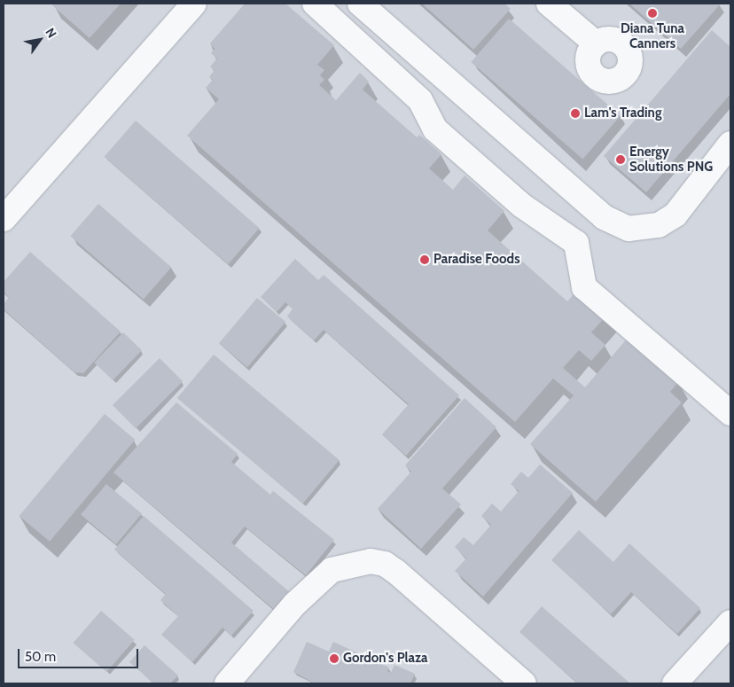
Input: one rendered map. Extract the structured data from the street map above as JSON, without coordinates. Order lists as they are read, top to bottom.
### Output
{
  "places": [
    "Diana Tuna Canners",
    "Lam's Trading",
    "Energy Solutions PNG",
    "Paradise Foods",
    "Gordon's Plaza"
  ],
  "scale_bar": "50 m",
  "north": "top right"
}
